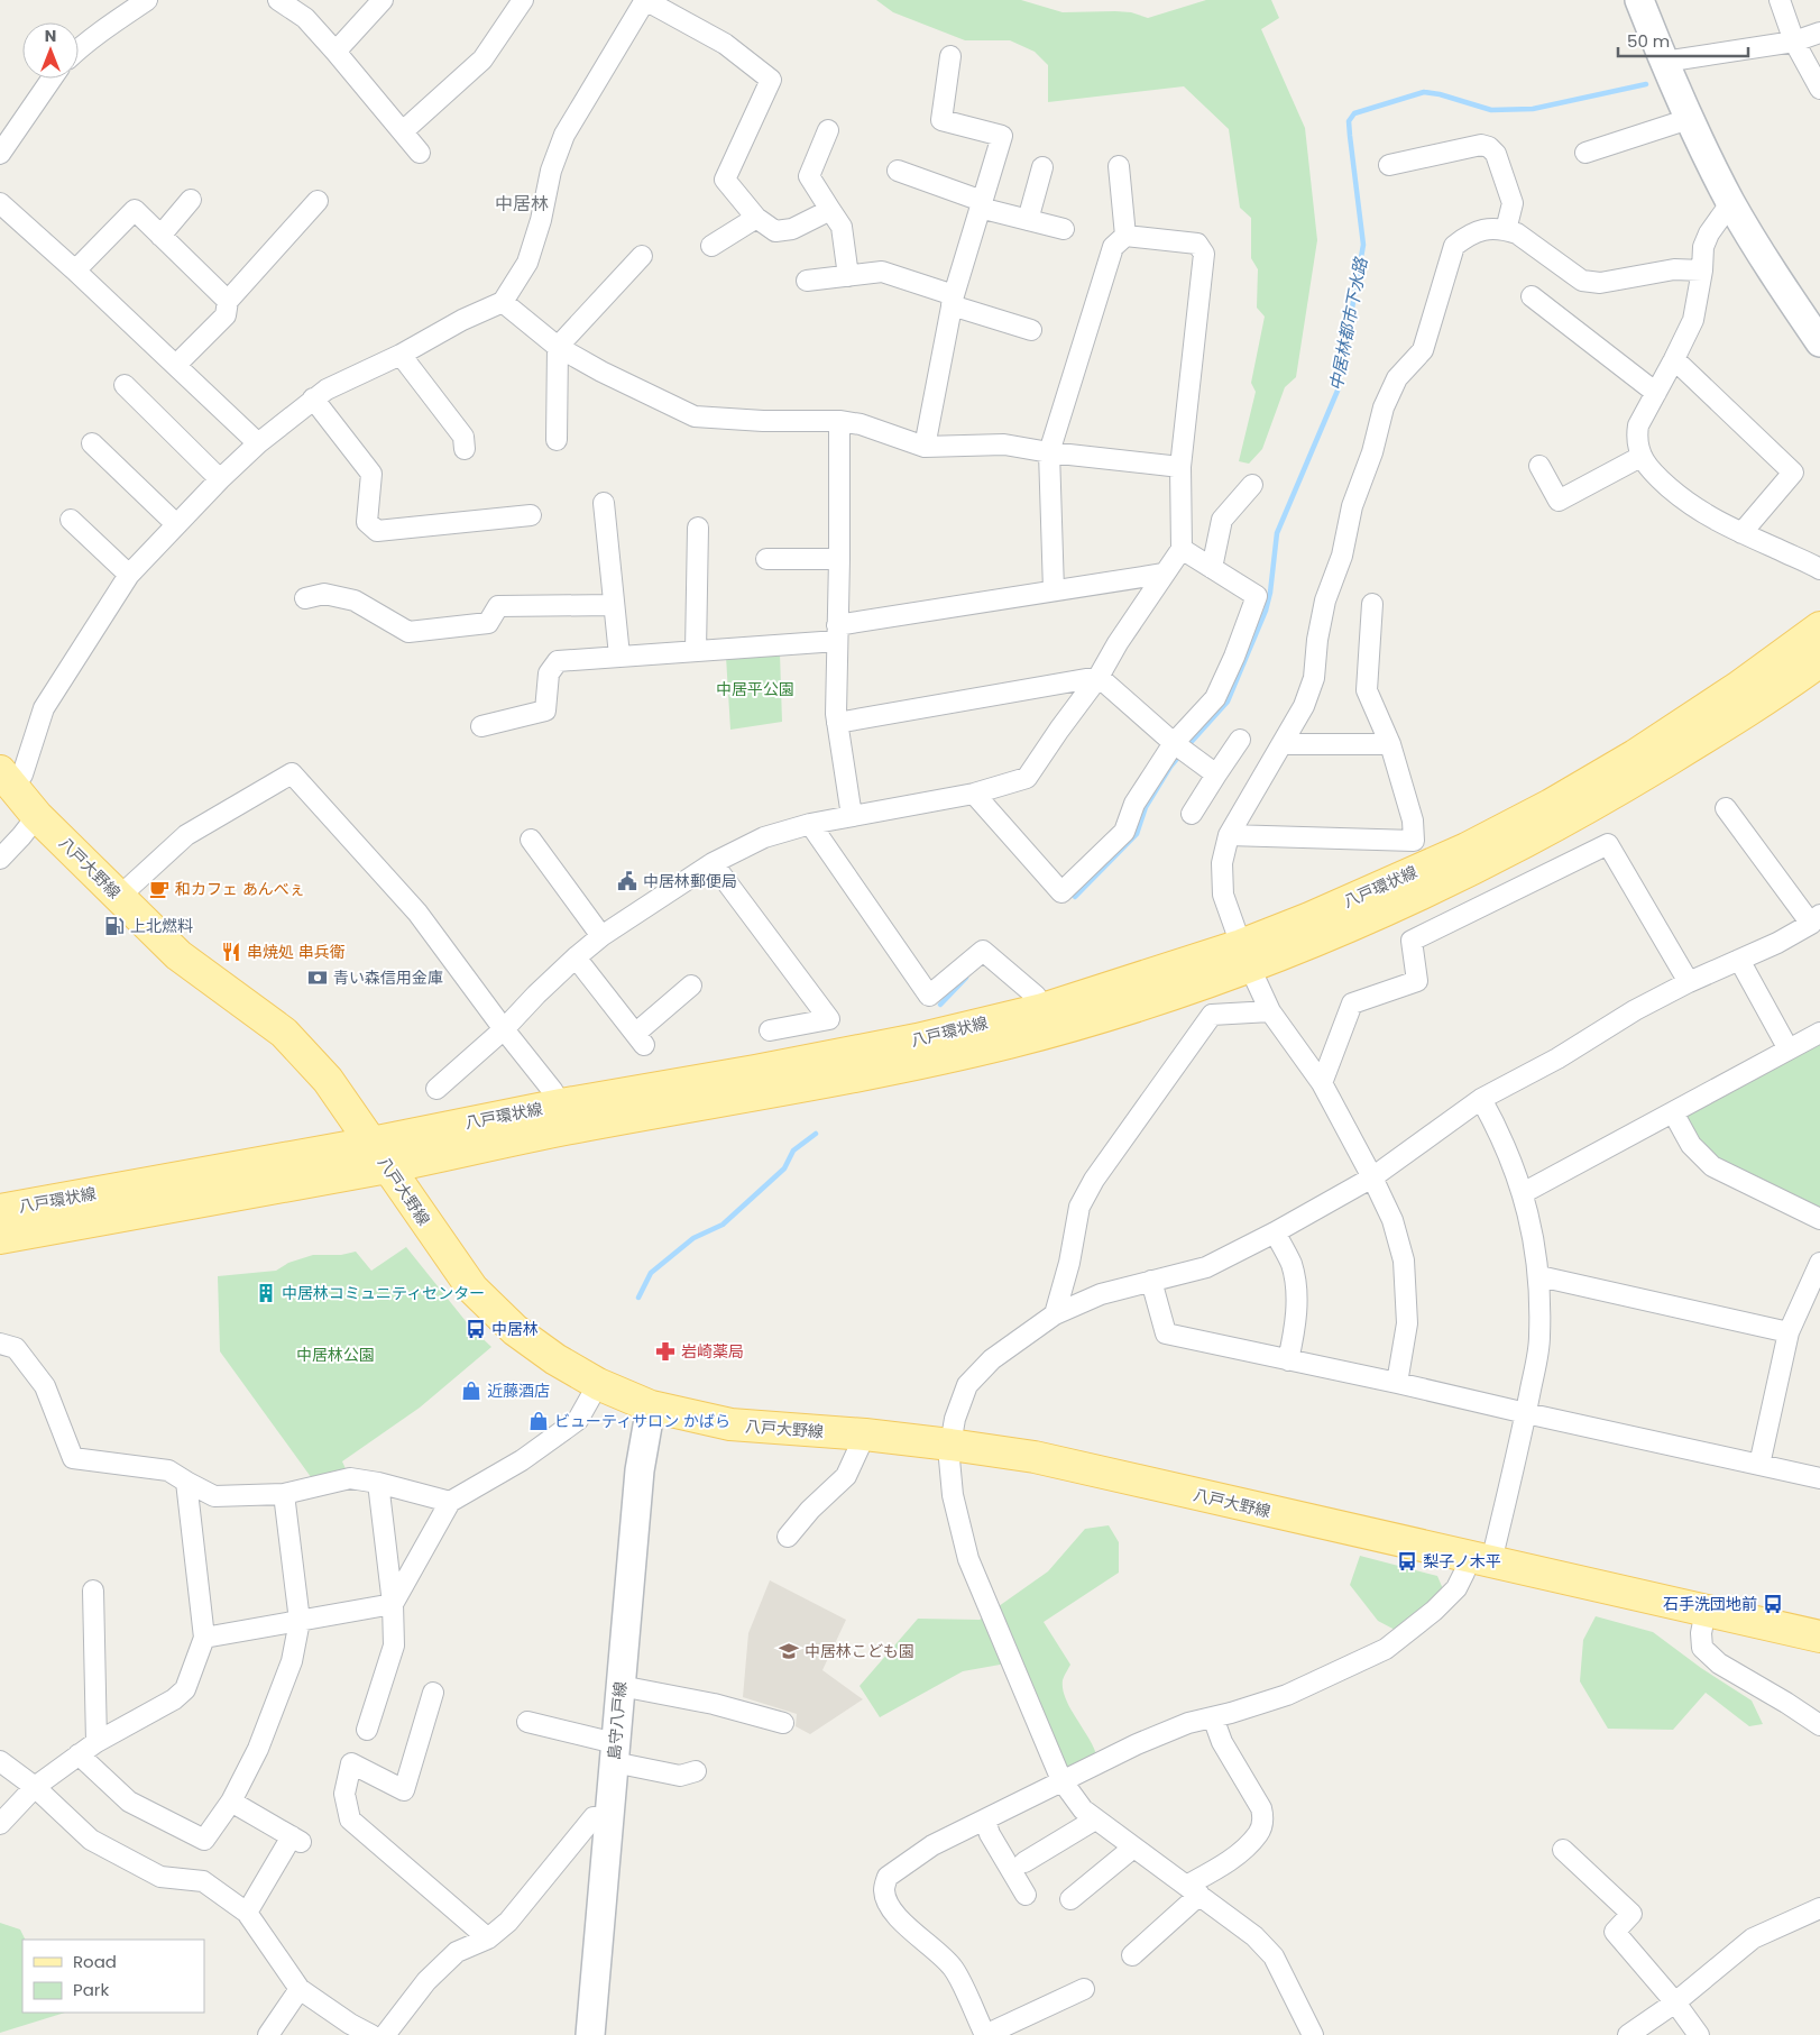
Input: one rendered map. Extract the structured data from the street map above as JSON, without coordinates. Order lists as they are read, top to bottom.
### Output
{
  "streets": {
    "main road": ["八戸大野線", "八戸環状線", "島守八戸線"]
  },
  "crossings": [
    ["八戸大野線", "八戸環状線"],
    ["八戸大野線", "島守八戸線"]
  ],
  "districts": ["中居林"],
  "water": ["中居林都市下水路"],
  "parks": ["中居平公園", "中居林公園"],
  "places": {
    "public building": ["中居林郵便局"],
    "cafe": ["和カフェ あんべぇ"],
    "fuel station": ["上北燃料"],
    "restaurant": ["串焼処 串兵衛"],
    "bank": ["青い森信用金庫"],
    "building": ["中居林コミュニティセンター"],
    "bus stop": ["中居林", "梨子ノ木平", "石手洗団地前"],
    "pharmacy": ["岩崎薬局"],
    "shop": ["近藤酒店", "ビューティサロン かばら"],
    "school or university": ["中居林こども園"]
  },
  "legend": ["Road", "Park"],
  "scale_bar": "50 m",
  "north": "top"
}
